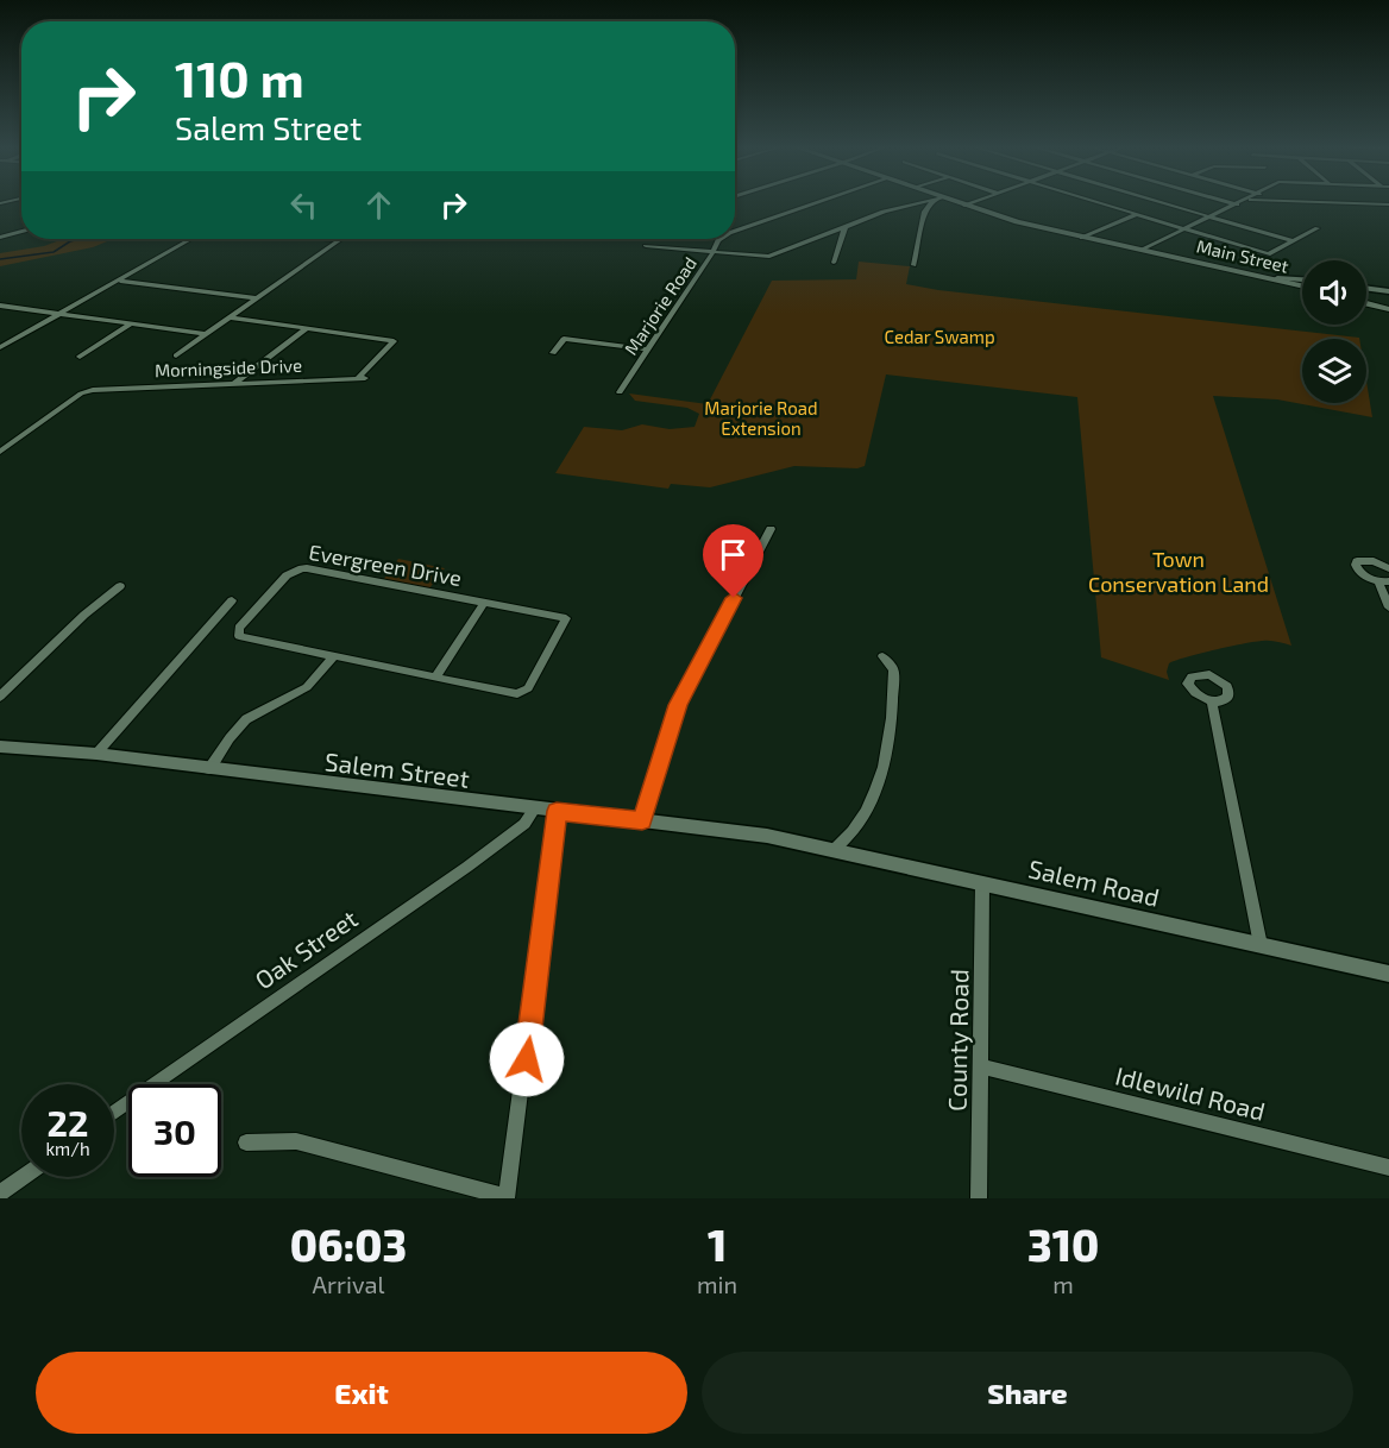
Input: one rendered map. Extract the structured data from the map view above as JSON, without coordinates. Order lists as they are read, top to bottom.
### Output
{
  "streets": {
    "main road": ["Main Street"],
    "street": [
      "Marjorie Road",
      "Morningside Drive",
      "Evergreen Drive",
      "Salem Street",
      "Salem Road",
      "Oak Street",
      "County Road",
      "Idlewild Road"
    ]
  },
  "crossings": [
    ["Salem Street", "Salem Road"],
    ["Salem Street", "Oak Street"],
    ["Salem Road", "County Road"],
    ["County Road", "Idlewild Road"]
  ],
  "parks": ["Cedar Swamp", "Marjorie Road Extension", "Town Conservation Land"],
  "page": {
    "turn": ["110 m", "Salem Street"],
    "speed": "22 km/h",
    "limit": "30",
    "eta": [
      "06:03",
      "Arrival",
      "1",
      "min",
      "310",
      "m"
    ],
    "buttons": ["Exit", "Share"]
  }
}
